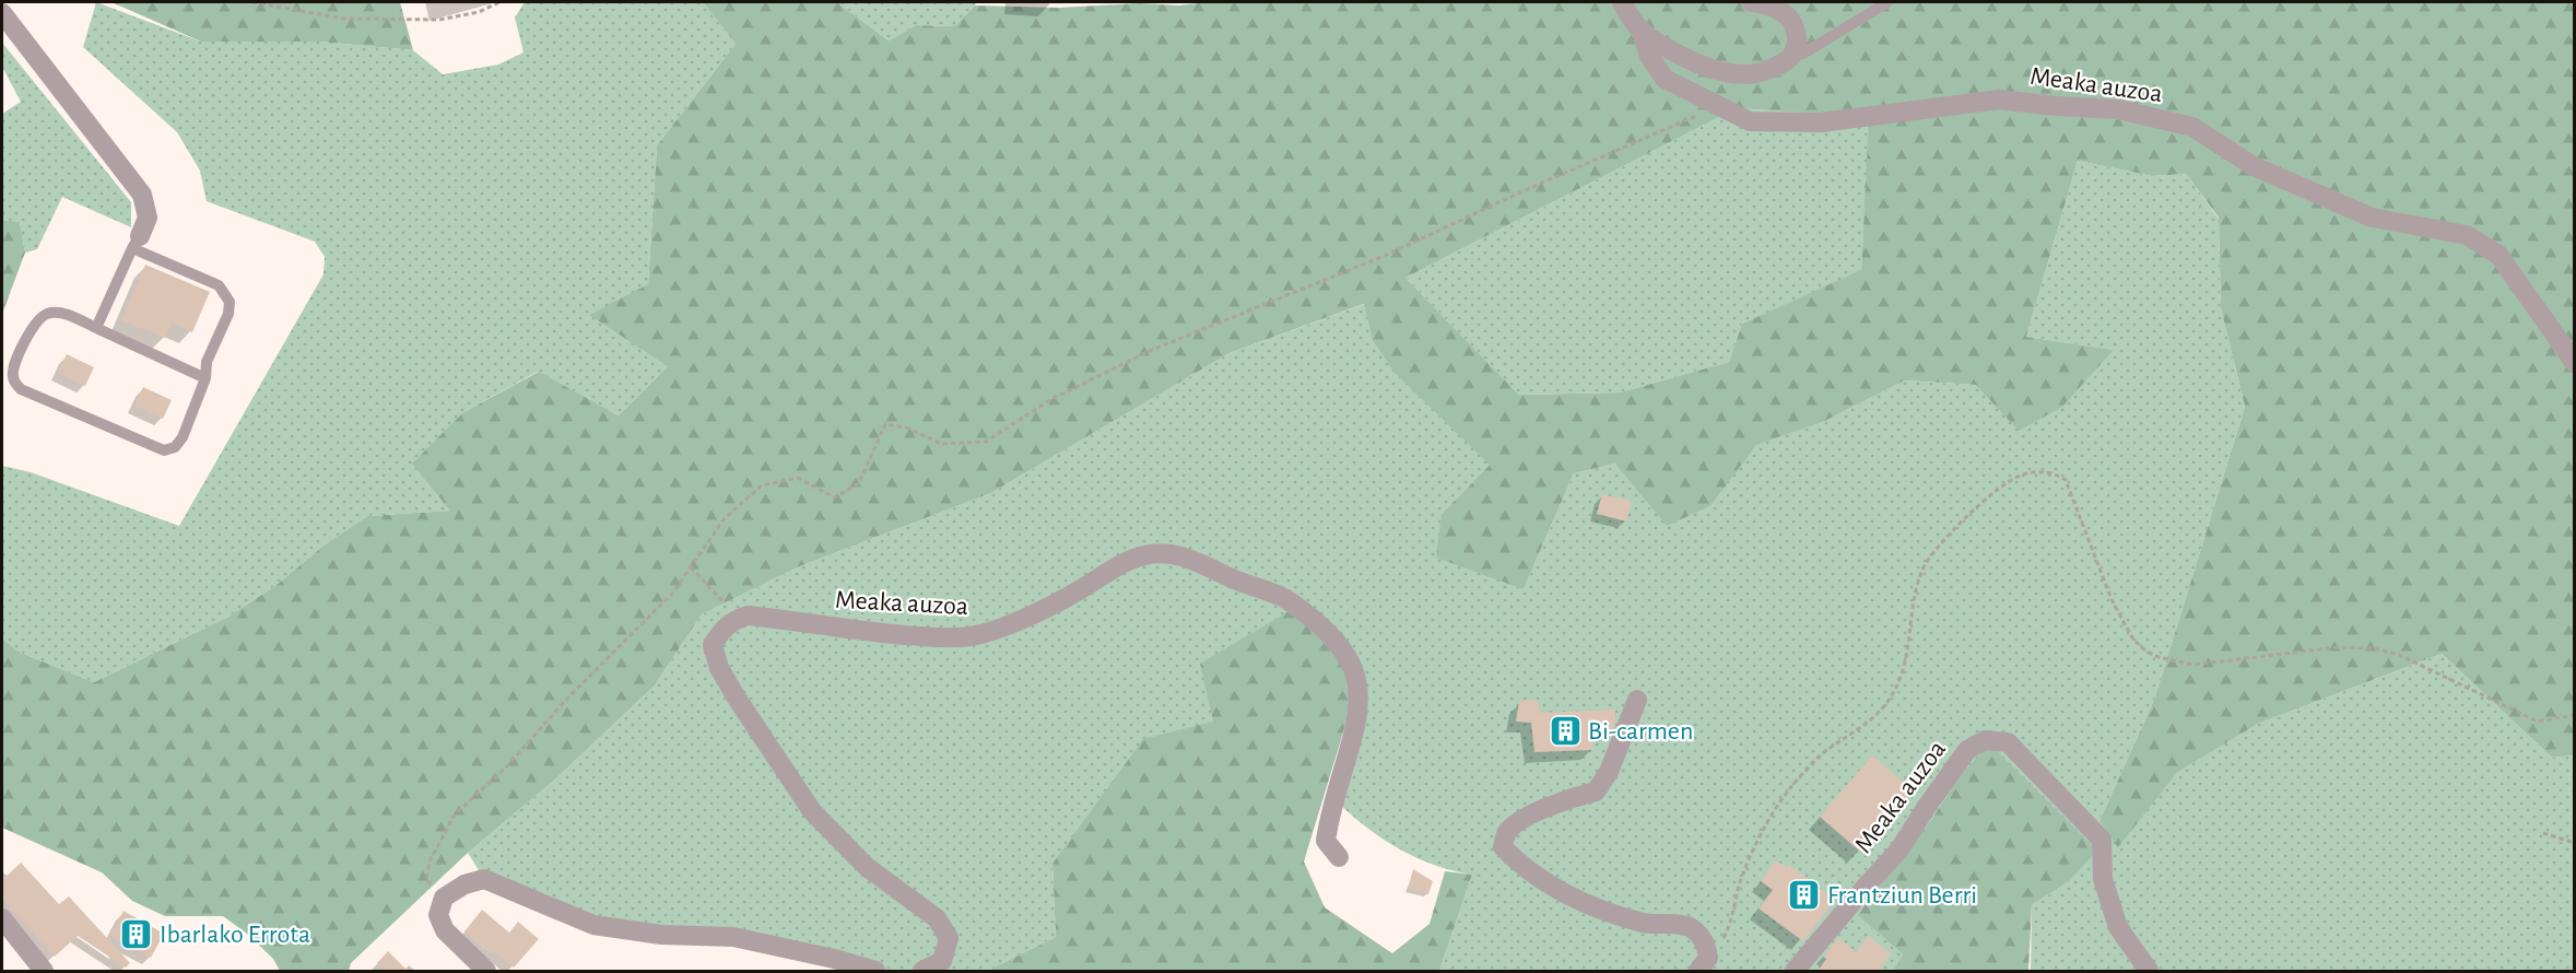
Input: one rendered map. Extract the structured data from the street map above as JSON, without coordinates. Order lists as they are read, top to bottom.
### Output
{
  "streets": {
    "street": ["Meaka auzoa"]
  },
  "places": {
    "building": ["Bi-carmen", "Frantziun Berri", "Ibarlako Errota"]
  }
}
